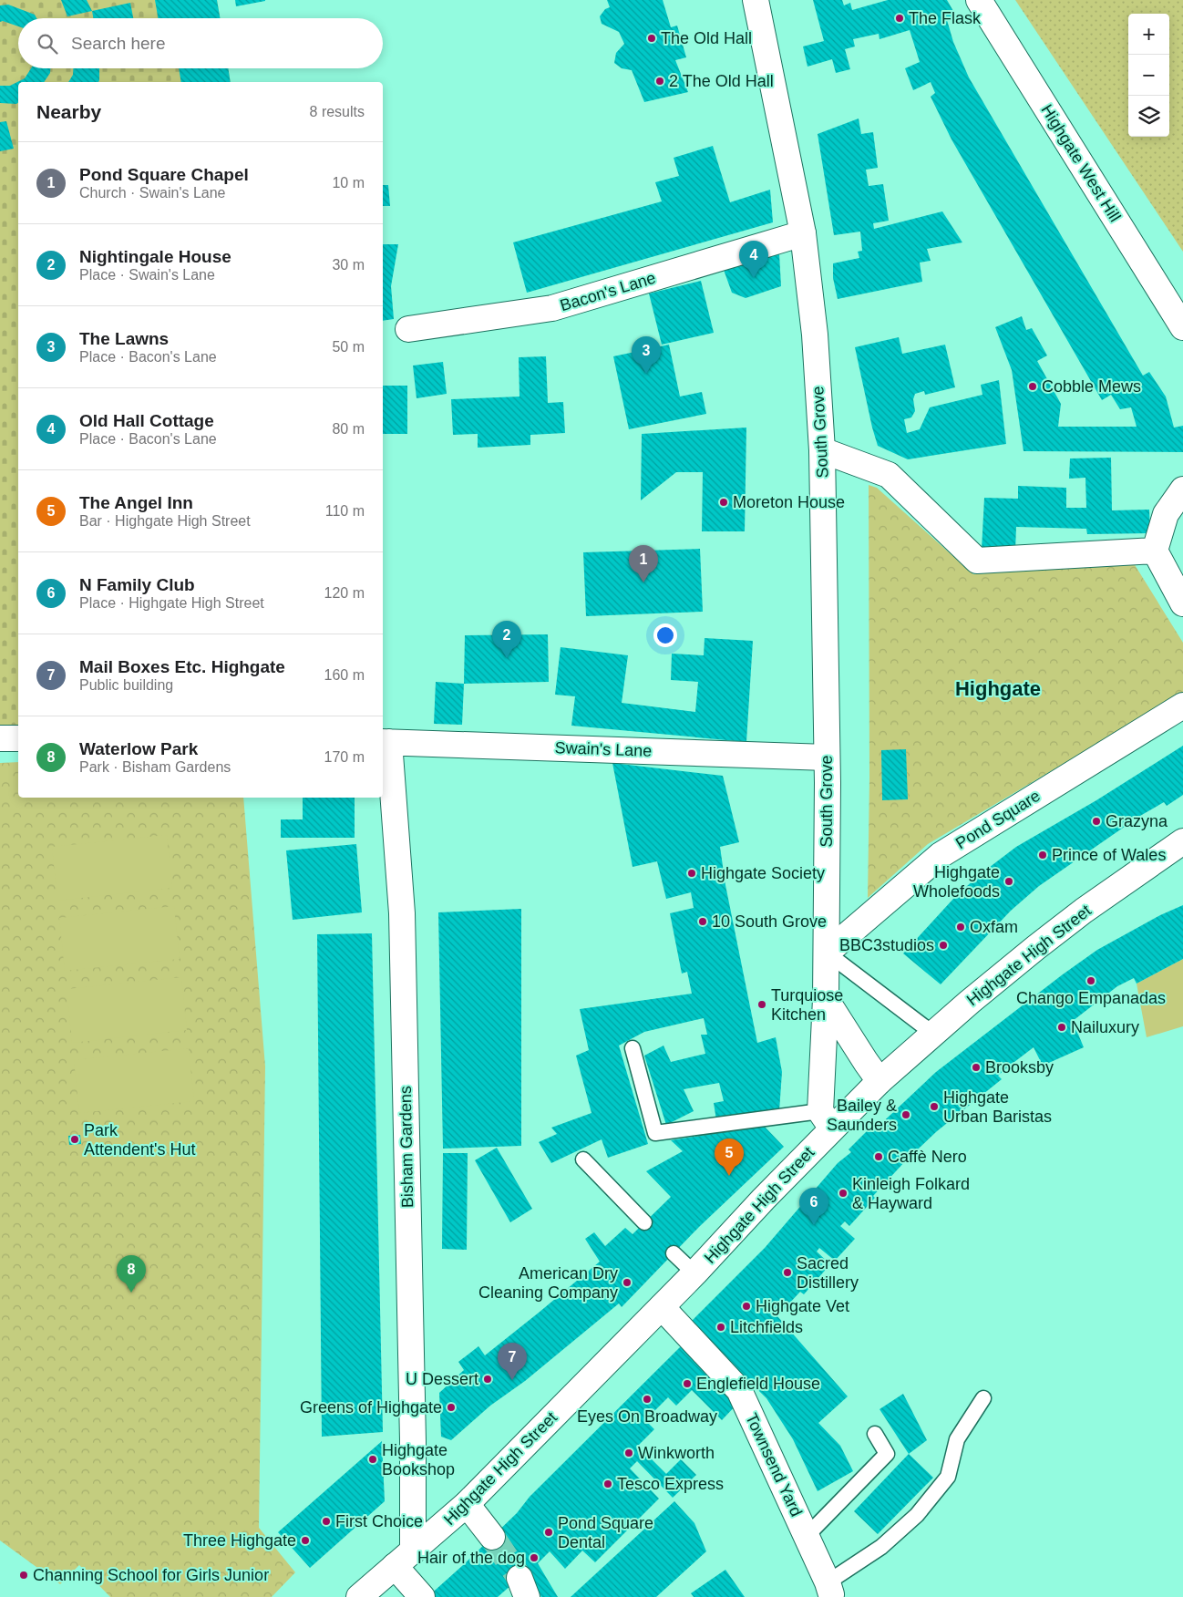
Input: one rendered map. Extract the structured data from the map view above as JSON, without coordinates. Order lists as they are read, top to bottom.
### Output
{
  "streets": {
    "street": [
      "Highgate West Hill",
      "Bacon's Lane",
      "South Grove",
      "Swain's Lane",
      "Pond Square",
      "Highgate High Street",
      "Bisham Gardens",
      "Townsend Yard"
    ]
  },
  "crossings": [
    ["Bacon's Lane", "South Grove"],
    ["South Grove", "Swain's Lane"],
    ["South Grove", "Pond Square"],
    ["South Grove", "Highgate High Street"],
    ["Swain's Lane", "Bisham Gardens"],
    ["Highgate High Street", "Bisham Gardens"],
    ["Highgate High Street", "Townsend Yard"]
  ],
  "districts": ["Highgate"],
  "places": [
    "The Flask",
    "The Old Hall",
    "2 The Old Hall",
    "Cobble Mews",
    "Moreton House",
    "Grazyna",
    "Prince of Wales",
    "Highgate Society",
    "Highgate Wholefoods",
    "10 South Grove",
    "Oxfam",
    "BBC3studios",
    "Chango Empanadas",
    "Turquiose Kitchen",
    "Nailuxury",
    "Brooksby",
    "Highgate Urban Baristas",
    "Bailey & Saunders",
    "Park Attendent's Hut",
    "Caffè Nero",
    "Kinleigh Folkard & Hayward",
    "Sacred Distillery",
    "American Dry Cleaning Company",
    "Highgate Vet",
    "Litchfields",
    "U Dessert",
    "Englefield House",
    "Eyes On Broadway",
    "Greens of Highgate",
    "Winkworth",
    "Highgate Bookshop",
    "Tesco Express",
    "First Choice",
    "Pond Square Dental",
    "Three Highgate",
    "Hair of the dog",
    "Channing School for Girls Junior"
  ],
  "page": {
    "map_buttons": ["+", "−"],
    "search": "Search here",
    "heading": ["Nearby", "8 results"],
    "list": [
      {
        "mark": "1",
        "name": "Pond Square Chapel",
        "note": "Church · Swain's Lane",
        "value": "10 m"
      },
      {
        "mark": "2",
        "name": "Nightingale House",
        "note": "Place · Swain's Lane",
        "value": "30 m"
      },
      {
        "mark": "3",
        "name": "The Lawns",
        "note": "Place · Bacon's Lane",
        "value": "50 m"
      },
      {
        "mark": "4",
        "name": "Old Hall Cottage",
        "note": "Place · Bacon's Lane",
        "value": "80 m"
      },
      {
        "mark": "5",
        "name": "The Angel Inn",
        "note": "Bar · Highgate High Street",
        "value": "110 m"
      },
      {
        "mark": "6",
        "name": "N Family Club",
        "note": "Place · Highgate High Street",
        "value": "120 m"
      },
      {
        "mark": "7",
        "name": "Mail Boxes Etc. Highgate",
        "note": "Public building",
        "value": "160 m"
      },
      {
        "mark": "8",
        "name": "Waterlow Park",
        "note": "Park · Bisham Gardens",
        "value": "170 m"
      }
    ],
    "pins": [
      "4",
      "3",
      "1",
      "2",
      "5",
      "6",
      "8",
      "7"
    ]
  }
}
